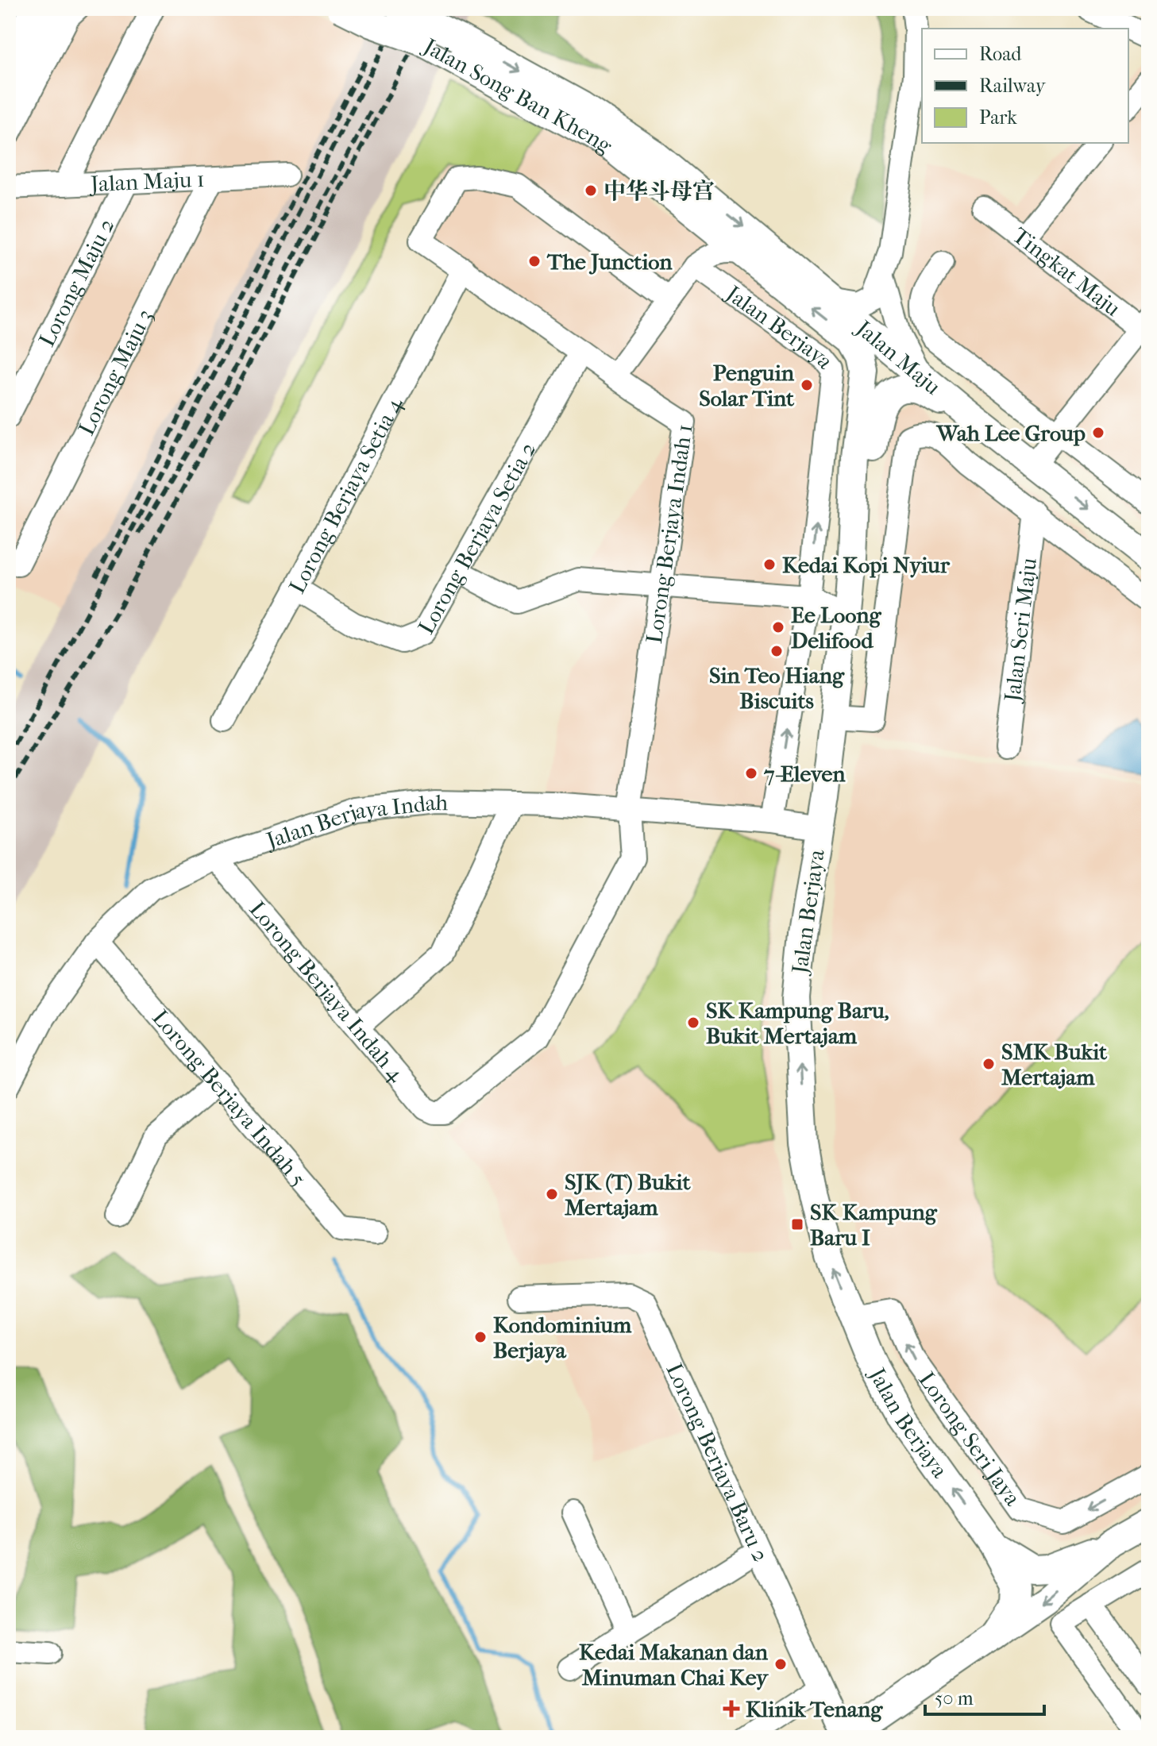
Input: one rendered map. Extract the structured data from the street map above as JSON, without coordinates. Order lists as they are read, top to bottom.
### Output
{
  "streets": {
    "main road": ["Jalan Song Ban Kheng", "Jalan Berjaya", "Jalan Maju"],
    "street": [
      "Jalan Maju 1",
      "Tingkat Maju",
      "Lorong Maju 2",
      "Lorong Maju 3",
      "Lorong Berjaya Setia 4",
      "Lorong Berjaya Setia 2",
      "Lorong Berjaya Indah 1",
      "Jalan Seri Maju",
      "Jalan Berjaya Indah",
      "Lorong Berjaya Indah 4",
      "Lorong Berjaya Indah 5",
      "Lorong Seri Jaya",
      "Lorong Berjaya Baru 2"
    ]
  },
  "crossings": [
    ["Jalan Song Ban Kheng", "Jalan Maju"],
    ["Jalan Maju 1", "Lorong Maju 2"],
    ["Jalan Maju 1", "Lorong Maju 3"],
    ["Jalan Berjaya", "Jalan Maju"],
    ["Jalan Berjaya", "Jalan Berjaya Indah"],
    ["Jalan Berjaya", "Lorong Seri Jaya"],
    ["Lorong Berjaya Setia 4", "Lorong Berjaya Setia 2"],
    ["Lorong Berjaya Setia 4", "Lorong Berjaya Indah 1"],
    ["Lorong Berjaya Setia 2", "Lorong Berjaya Indah 1"],
    ["Lorong Berjaya Indah 1", "Jalan Berjaya Indah"],
    ["Lorong Berjaya Indah 1", "Lorong Berjaya Indah 4"],
    ["Jalan Berjaya Indah", "Lorong Berjaya Indah 4"],
    ["Jalan Berjaya Indah", "Lorong Berjaya Indah 5"]
  ],
  "one_way": ["Jalan Berjaya", "Lorong Seri Jaya"],
  "places": {
    "other": [
      "中华斗母宫",
      "The Junction",
      "Penguin Solar Tint",
      "Wah Lee Group",
      "Kedai Kopi Nyiur",
      "Ee Loong Delifood",
      "Sin Teo Hiang Biscuits",
      "7-Eleven",
      "SK Kampung Baru, Bukit Mertajam",
      "SMK Bukit Mertajam",
      "SJK (T) Bukit Mertajam",
      "Kondominium Berjaya",
      "Kedai Makanan dan Minuman Chai Key"
    ],
    "transit": ["SK Kampung Baru I"],
    "health": ["Klinik Tenang"]
  },
  "legend": ["Road", "Railway", "Park"],
  "scale_bar": "50 m"
}
